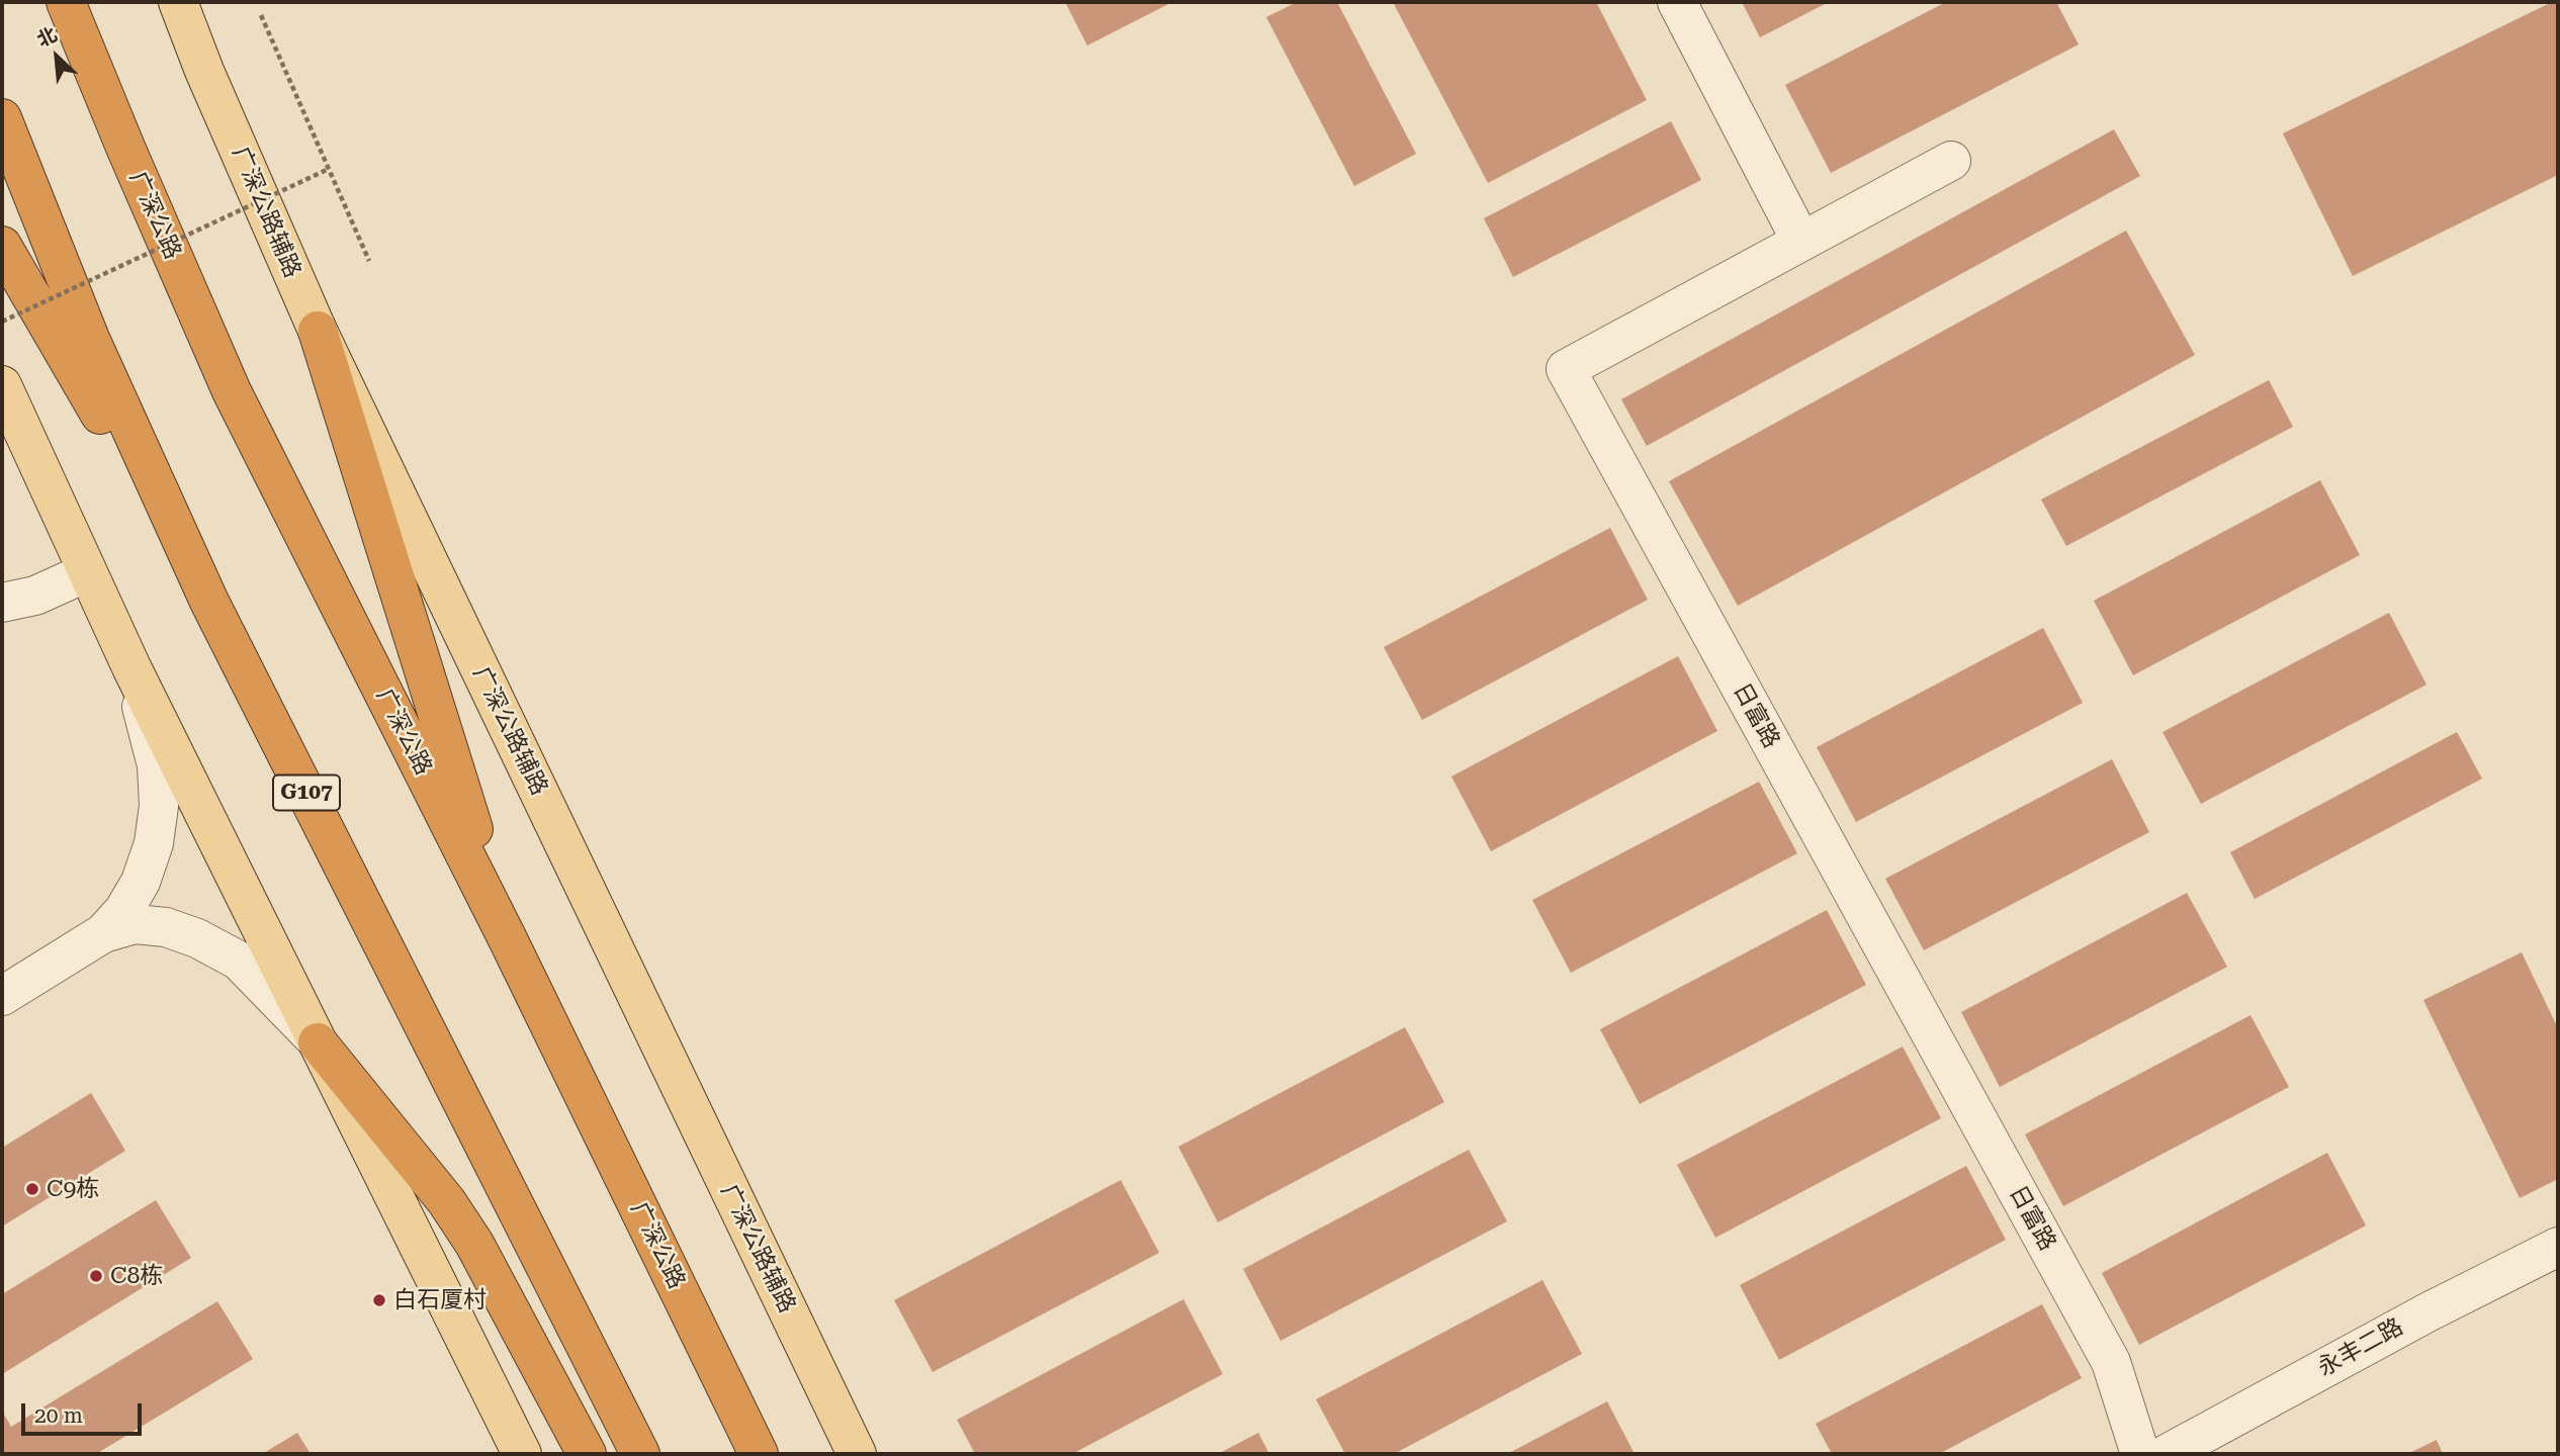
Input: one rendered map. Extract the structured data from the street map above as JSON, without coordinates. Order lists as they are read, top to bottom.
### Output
{
  "streets": {
    "highway": ["广深公路", "G107"],
    "main road": ["广深公路辅路"],
    "street": ["日富路", "永丰二路"]
  },
  "places": ["C9栋", "C8栋", "白石厦村"],
  "scale_bar": "20 m",
  "north": "top left"
}
